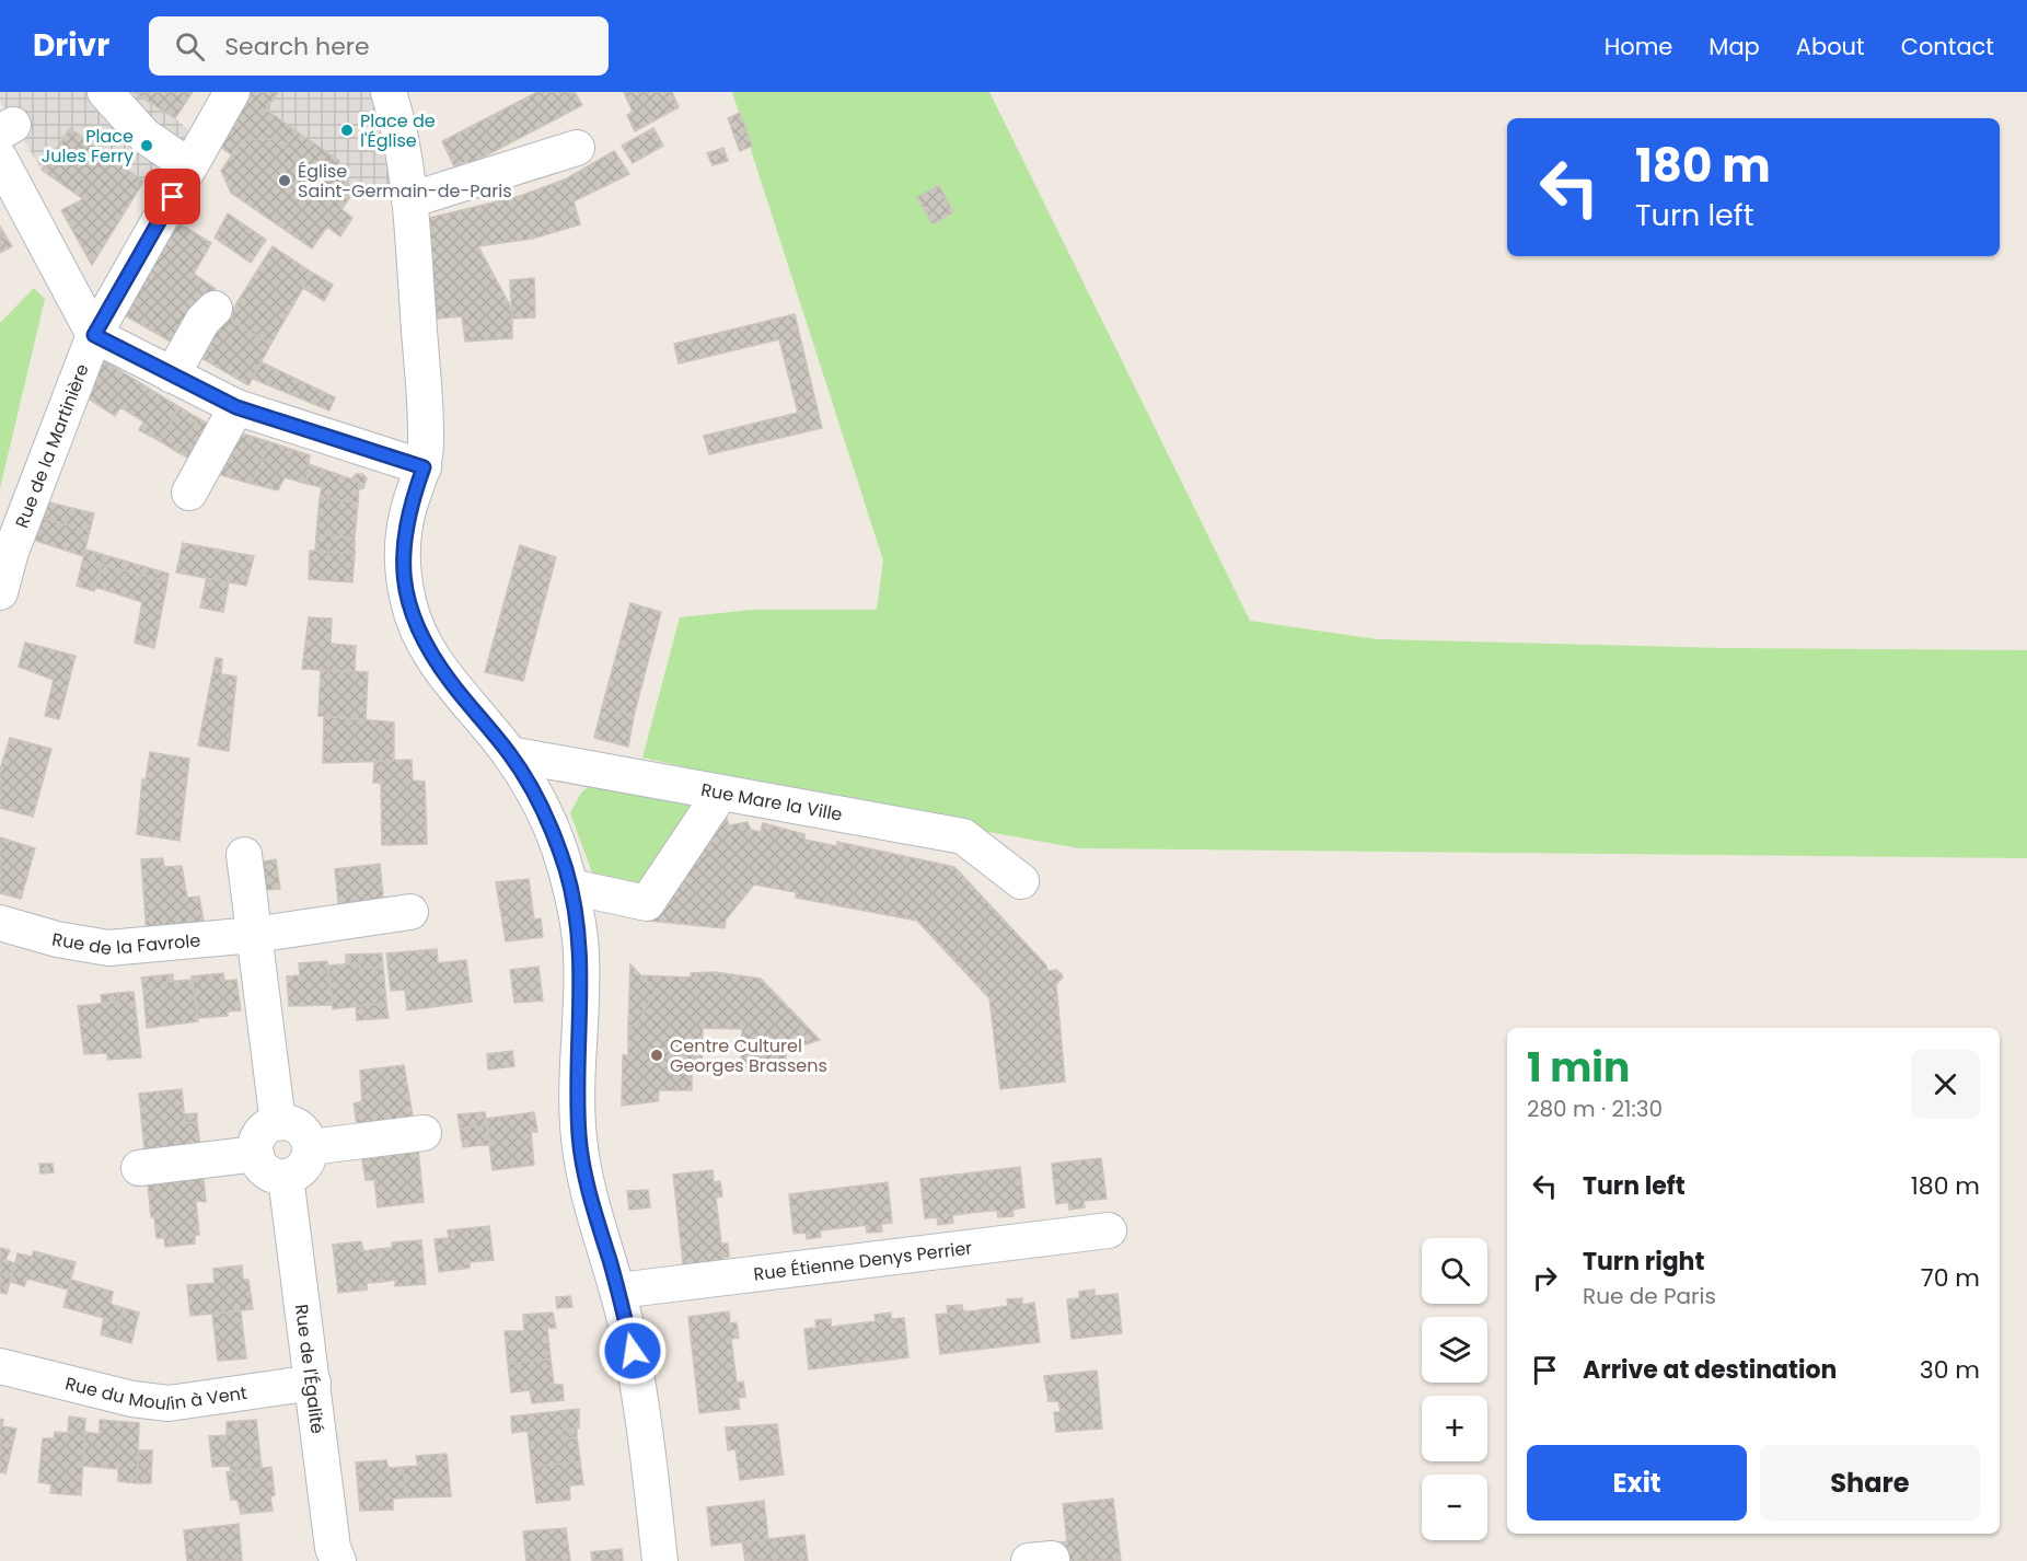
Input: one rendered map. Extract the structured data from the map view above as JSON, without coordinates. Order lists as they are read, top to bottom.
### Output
{
  "streets": {
    "street": [
      "Rue de la Martinière",
      "Rue Mare la Ville",
      "Rue de la Favrole",
      "Rue Étienne Denys Perrier",
      "Rue de l'Égalité",
      "Rue du Moulin à Vent"
    ]
  },
  "crossings": [
    ["Rue de l'Égalité", "Rue du Moulin à Vent"]
  ],
  "places": [
    "Place de l'Église",
    "Place Jules Ferry",
    "Église Saint-Germain-de-Paris",
    "Centre Culturel Georges Brassens"
  ],
  "page": {
    "header": "Drivr",
    "search": "Search here",
    "nav": [
      "Home",
      "Map",
      "About",
      "Contact"
    ],
    "turn": ["180 m", "Turn left"],
    "heading": ["1 min", "280 m · 21:30"],
    "list": [
      {
        "name": "Turn left",
        "value": "180 m"
      },
      {
        "name": "Turn right",
        "note": "Rue de Paris",
        "value": "70 m"
      },
      {
        "name": "Arrive at destination",
        "value": "30 m"
      }
    ],
    "map_buttons": ["+", "−"],
    "buttons": ["Exit", "Share"]
  }
}
